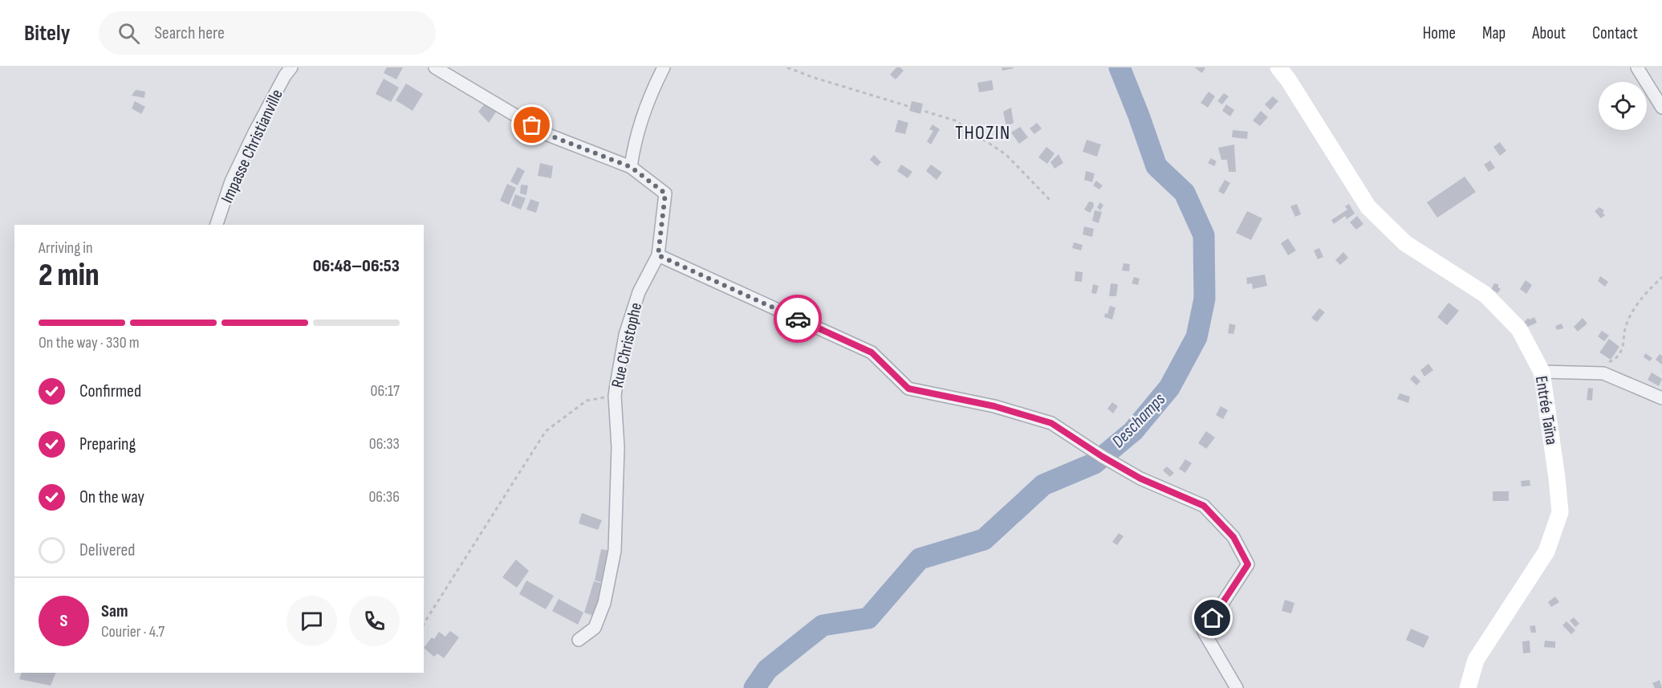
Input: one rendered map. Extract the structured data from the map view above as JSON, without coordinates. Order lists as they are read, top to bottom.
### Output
{
  "streets": {
    "street": ["Impasse Christianville", "Rue Christophe", "Entrée Taïna"]
  },
  "districts": ["THOZIN"],
  "water": ["Deschamps"],
  "page": {
    "header": "Bitely",
    "search": "Search here",
    "nav": [
      "Home",
      "Map",
      "About",
      "Contact"
    ],
    "heading": ["2 min", "Arriving in", "06:48–06:53"],
    "panel": ["Sam", "Courier · 4.7"],
    "bar": "On the way · 330 m",
    "list": [
      ["Confirmed", "06:17"],
      ["Preparing", "06:33"],
      ["On the way", "06:36"],
      "Delivered"
    ],
    "round": "S"
  }
}
